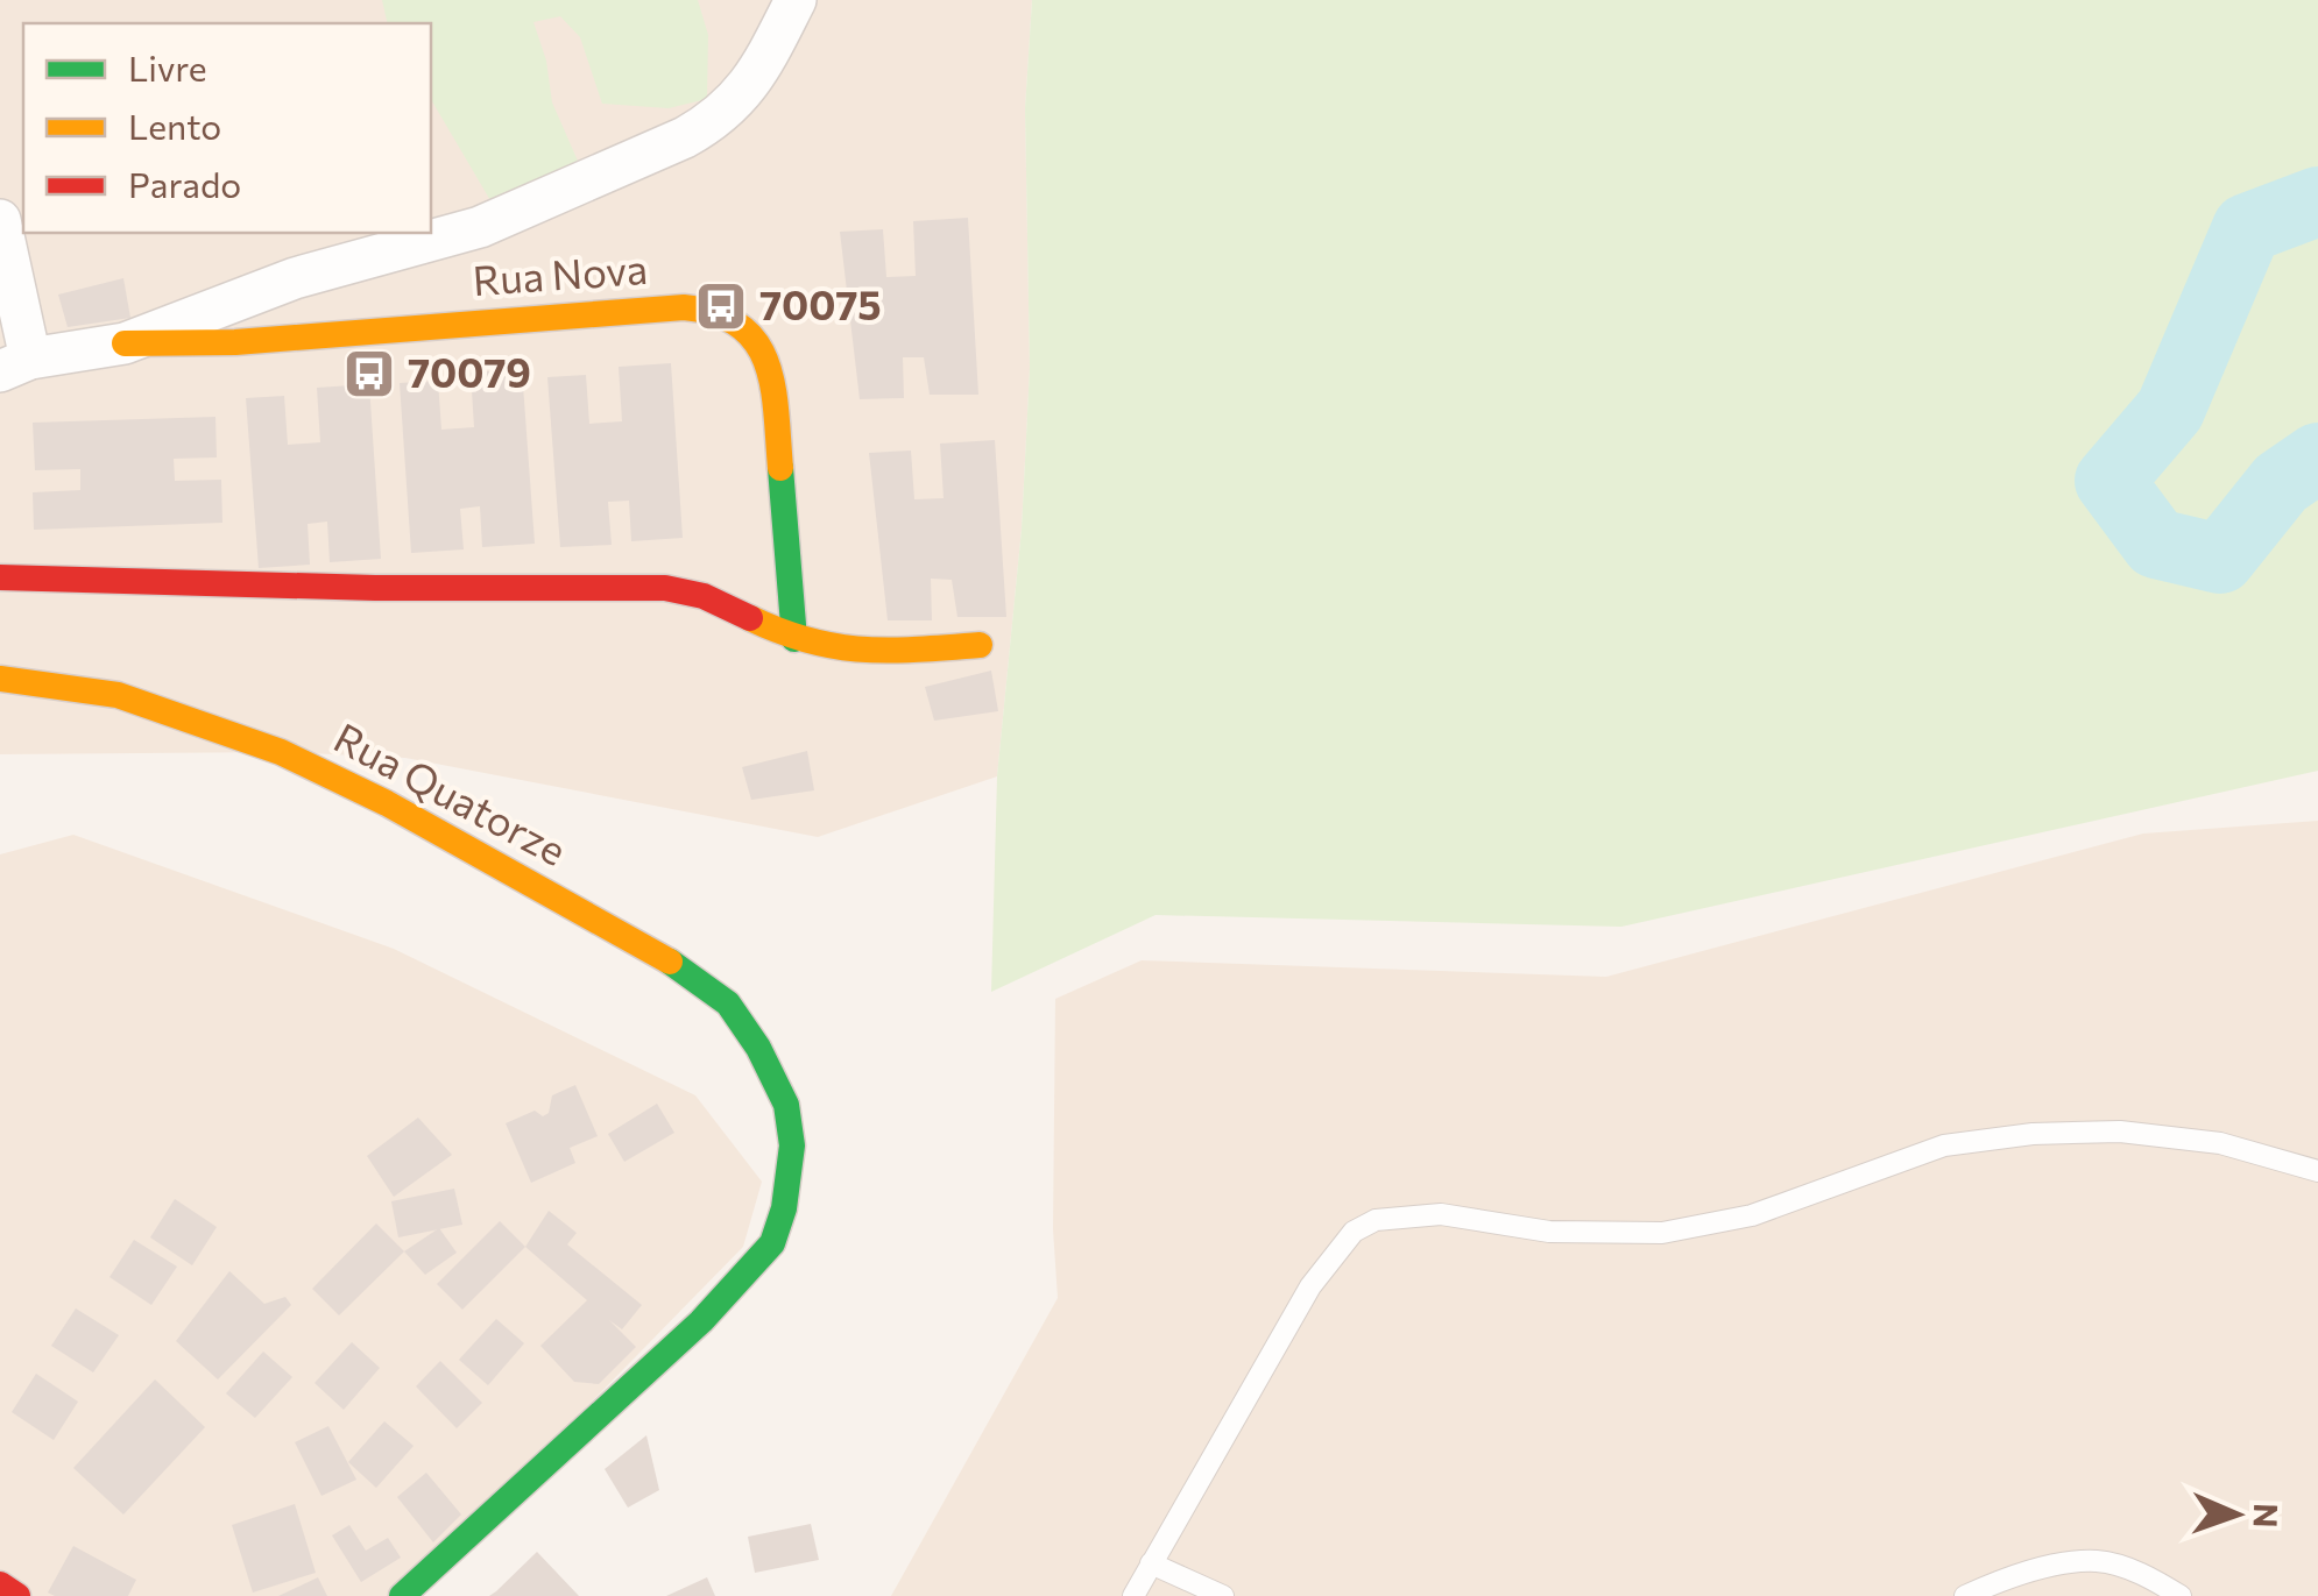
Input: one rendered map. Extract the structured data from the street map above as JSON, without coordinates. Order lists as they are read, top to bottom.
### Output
{
  "streets": {
    "street": ["Rua Nova", "Rua Quatorze"]
  },
  "places": {
    "bus stop": ["70075", "70079"]
  },
  "legend": ["Livre", "Lento", "Parado"],
  "north": "right"
}
